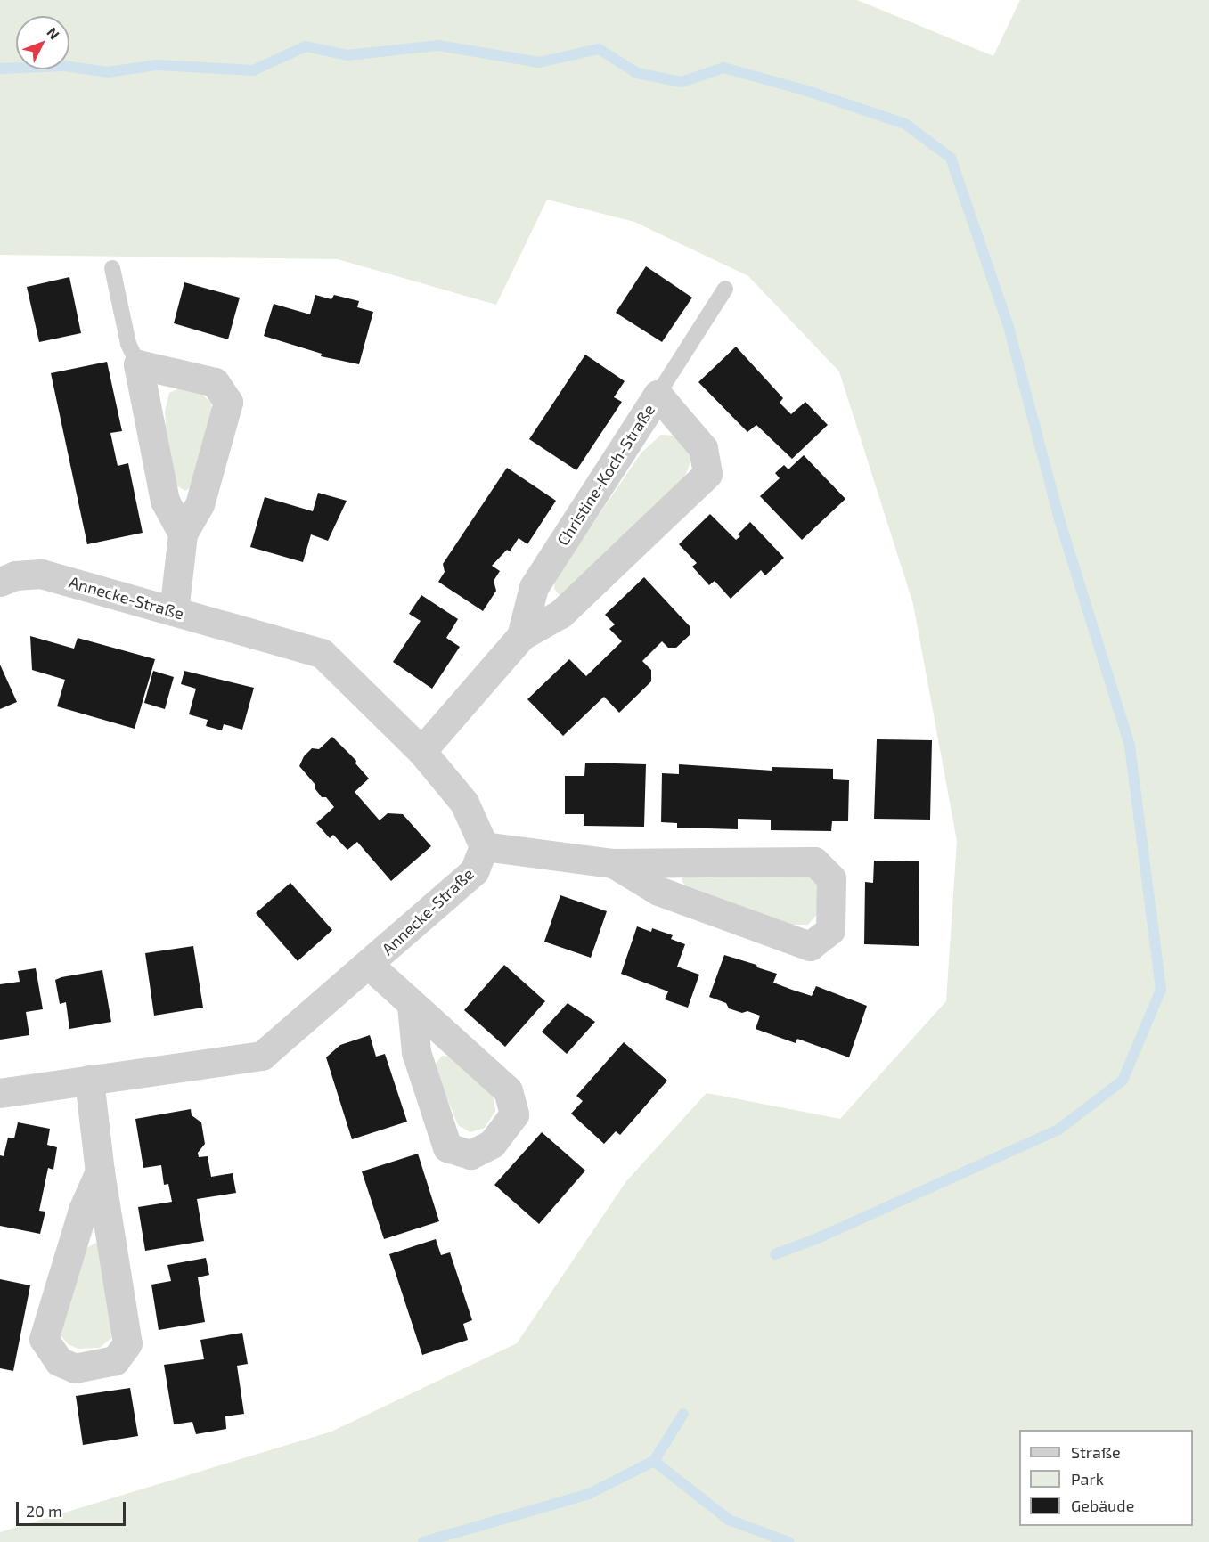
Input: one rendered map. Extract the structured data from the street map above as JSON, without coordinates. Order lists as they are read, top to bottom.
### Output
{
  "streets": {
    "street": ["Christine-Koch-Straße", "Annecke-Straße"]
  },
  "crossings": [
    ["Christine-Koch-Straße", "Annecke-Straße"]
  ],
  "legend": ["Straße", "Park", "Gebäude"],
  "scale_bar": "20 m",
  "north": "top right"
}
